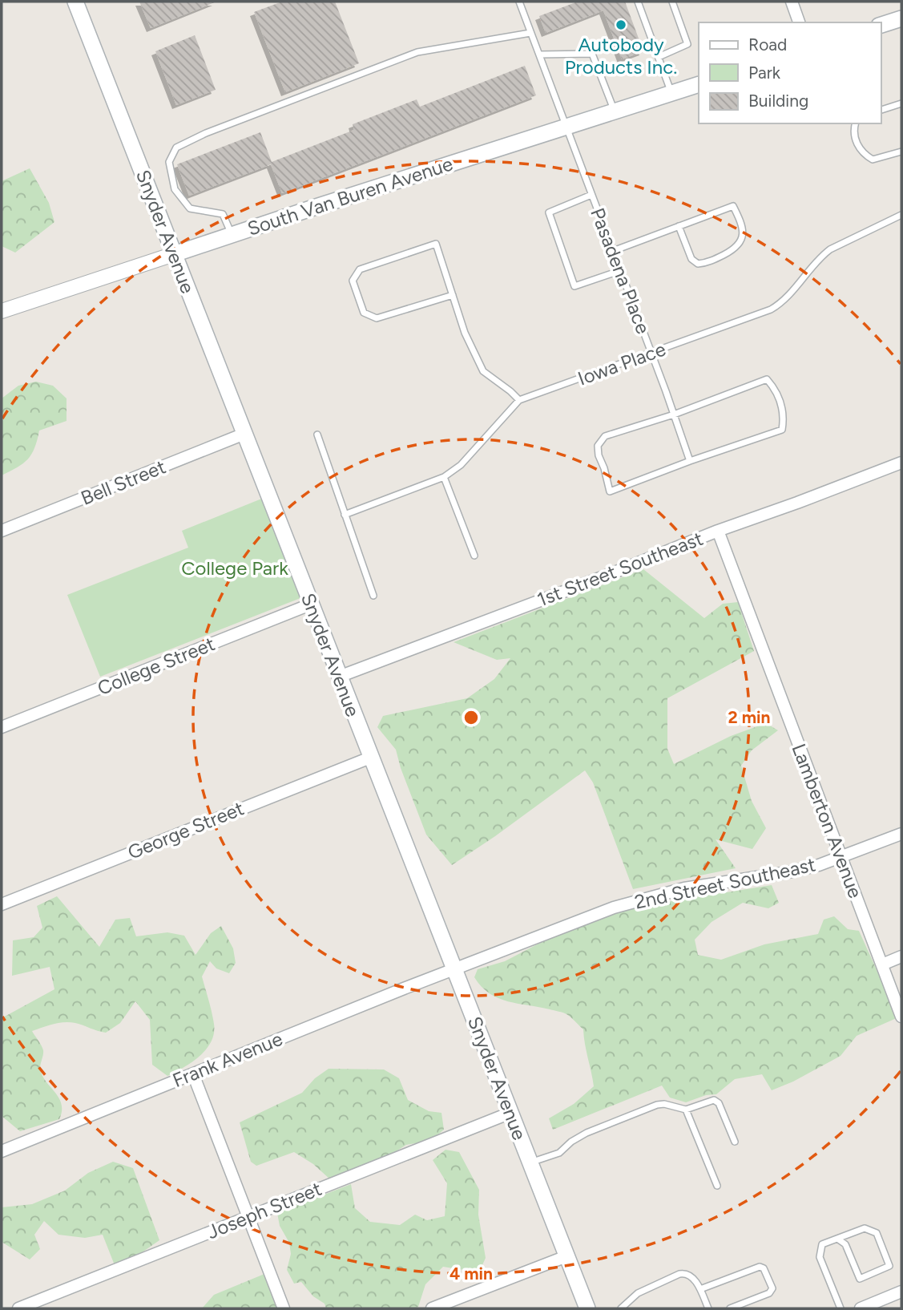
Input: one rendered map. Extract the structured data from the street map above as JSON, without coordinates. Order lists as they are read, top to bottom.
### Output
{
  "streets": {
    "main road": ["South Van Buren Avenue", "Snyder Avenue"],
    "street": [
      "Bell Street",
      "1st Street Southeast",
      "College Street",
      "Lamberton Avenue",
      "George Street",
      "2nd Street Southeast",
      "Frank Avenue",
      "Joseph Street"
    ],
    "lane": ["Pasadena Place", "Iowa Place"]
  },
  "crossings": [
    ["South Van Buren Avenue", "Snyder Avenue"],
    ["South Van Buren Avenue", "Pasadena Place"],
    ["Snyder Avenue", "Bell Street"],
    ["Snyder Avenue", "1st Street Southeast"],
    ["Snyder Avenue", "College Street"],
    ["Snyder Avenue", "George Street"],
    ["Snyder Avenue", "2nd Street Southeast"],
    ["Snyder Avenue", "Frank Avenue"],
    ["Snyder Avenue", "Joseph Street"],
    ["Pasadena Place", "Iowa Place"],
    ["1st Street Southeast", "Lamberton Avenue"],
    ["Lamberton Avenue", "2nd Street Southeast"],
    ["2nd Street Southeast", "Frank Avenue"]
  ],
  "parks": ["College Park"],
  "places": ["Autobody Products Inc."],
  "legend": ["Road", "Park", "Building"],
  "rings": ["2 min", "4 min"]
}
